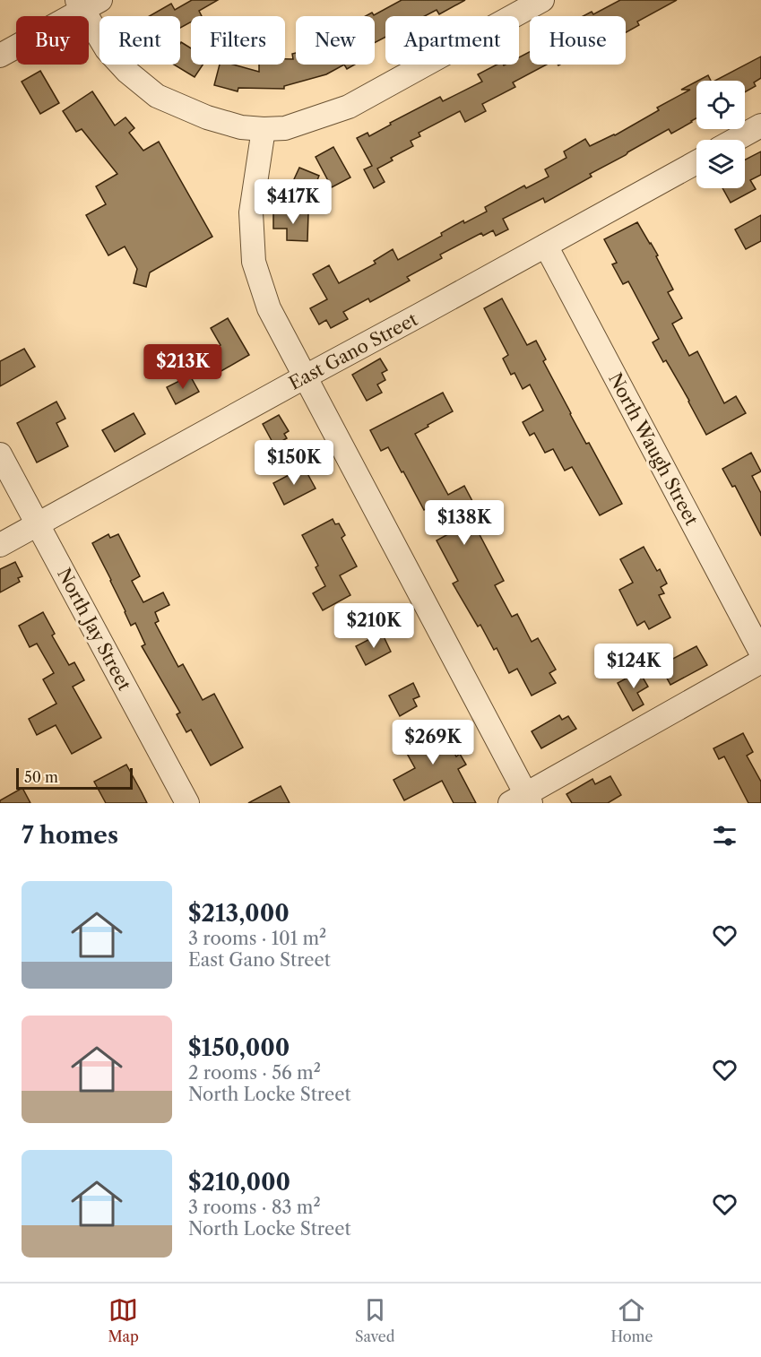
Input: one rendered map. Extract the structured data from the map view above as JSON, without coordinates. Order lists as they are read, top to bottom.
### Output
{
  "streets": {
    "street": ["East Gano Street", "North Waugh Street", "North Jay Street"]
  },
  "crossings": [
    ["East Gano Street", "North Waugh Street"],
    ["East Gano Street", "North Jay Street"]
  ],
  "scale_bar": "50 m",
  "page": {
    "chip": [
      "Buy",
      "Rent",
      "Filters",
      "New",
      "Apartment",
      "House"
    ],
    "price": [
      "$417K",
      "$213K",
      "$150K",
      "$138K",
      "$210K",
      "$124K",
      "$269K"
    ],
    "scale": "50 m",
    "heading": "7 homes",
    "list": [
      {
        "name": "$213,000",
        "note": "3 rooms · 101 m² · East Gano Street"
      },
      {
        "name": "$150,000",
        "note": "2 rooms · 56 m² · North Locke Street"
      },
      {
        "name": "$210,000",
        "note": "3 rooms · 83 m² · North Locke Street"
      }
    ],
    "tabs": ["Map", "Saved", "Home"]
  }
}
